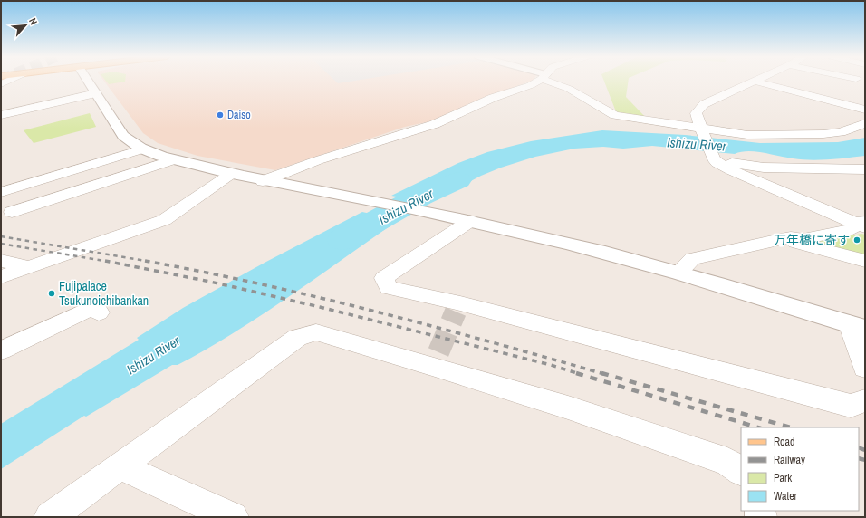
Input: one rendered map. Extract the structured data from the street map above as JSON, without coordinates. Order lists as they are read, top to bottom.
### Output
{
  "water": ["Ishizu River"],
  "places": ["Daiso", "万年橋に寄す", "Fujipalace Tsukunoichibankan"],
  "legend": [
    "Road",
    "Railway",
    "Park",
    "Water"
  ],
  "north": "top right"
}
